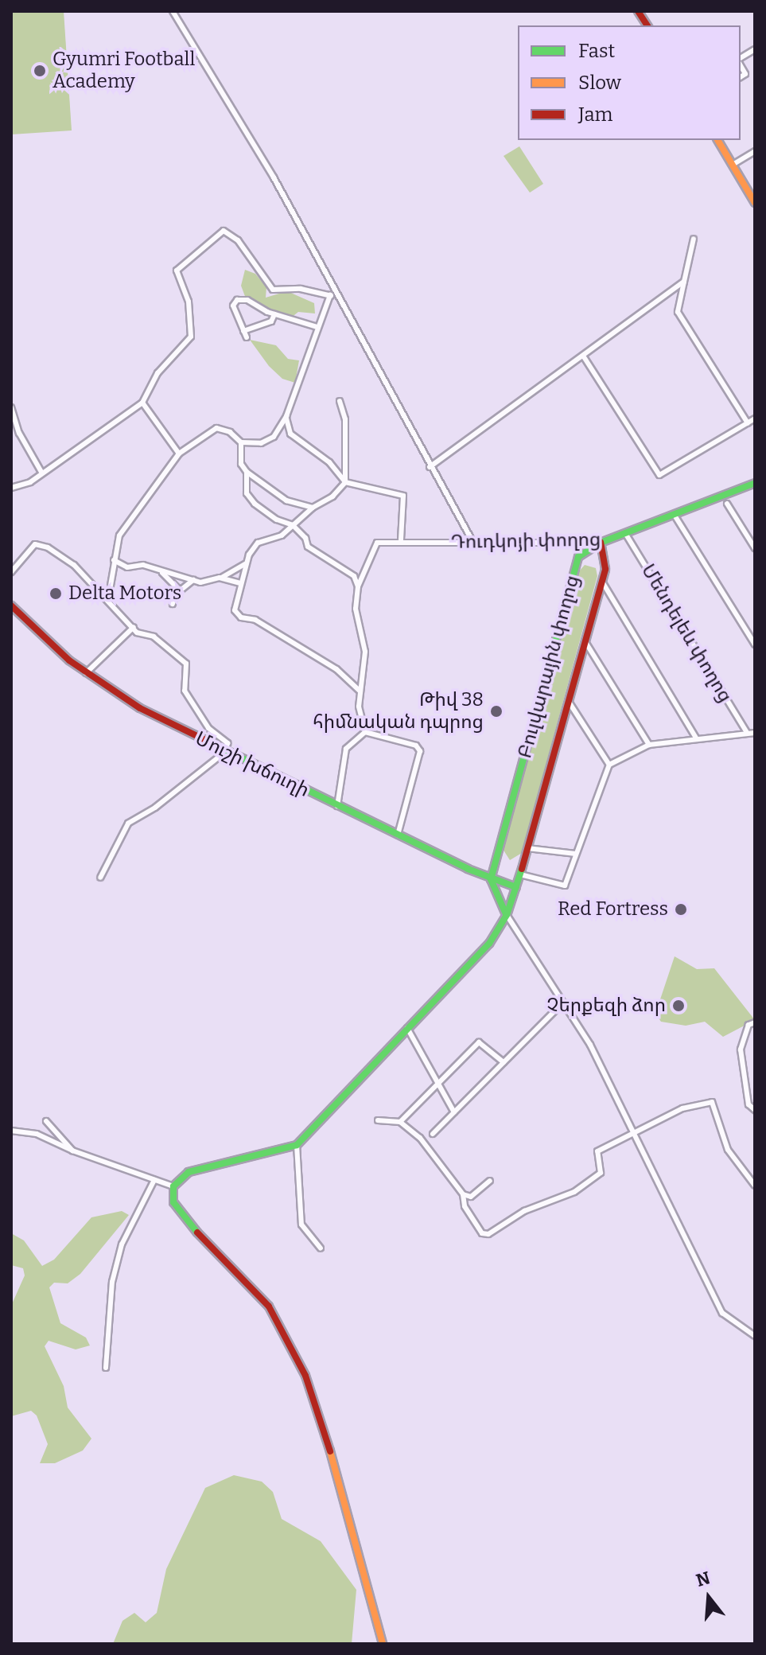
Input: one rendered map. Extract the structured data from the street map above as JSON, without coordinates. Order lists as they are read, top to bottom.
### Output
{
  "streets": {
    "street": [
      "Դուդկոյի փողոց",
      "Մենդելեև փողոց",
      "Բուլվարային փողոց",
      "Մուշի խճուղի"
    ]
  },
  "crossings": [
    ["Դուդկոյի փողոց", "Մենդելեև փողոց"],
    ["Դուդկոյի փողոց", "Բուլվարային փողոց"],
    ["Բուլվարային փողոց", "Մուշի խճուղի"]
  ],
  "places": [
    "Gyumri Football Academy",
    "Delta Motors",
    "Թիվ 38 հիմնական դպրոց",
    "Red Fortress",
    "Չերքեզի ձոր"
  ],
  "legend": ["Fast", "Slow", "Jam"],
  "north": "top"
}
